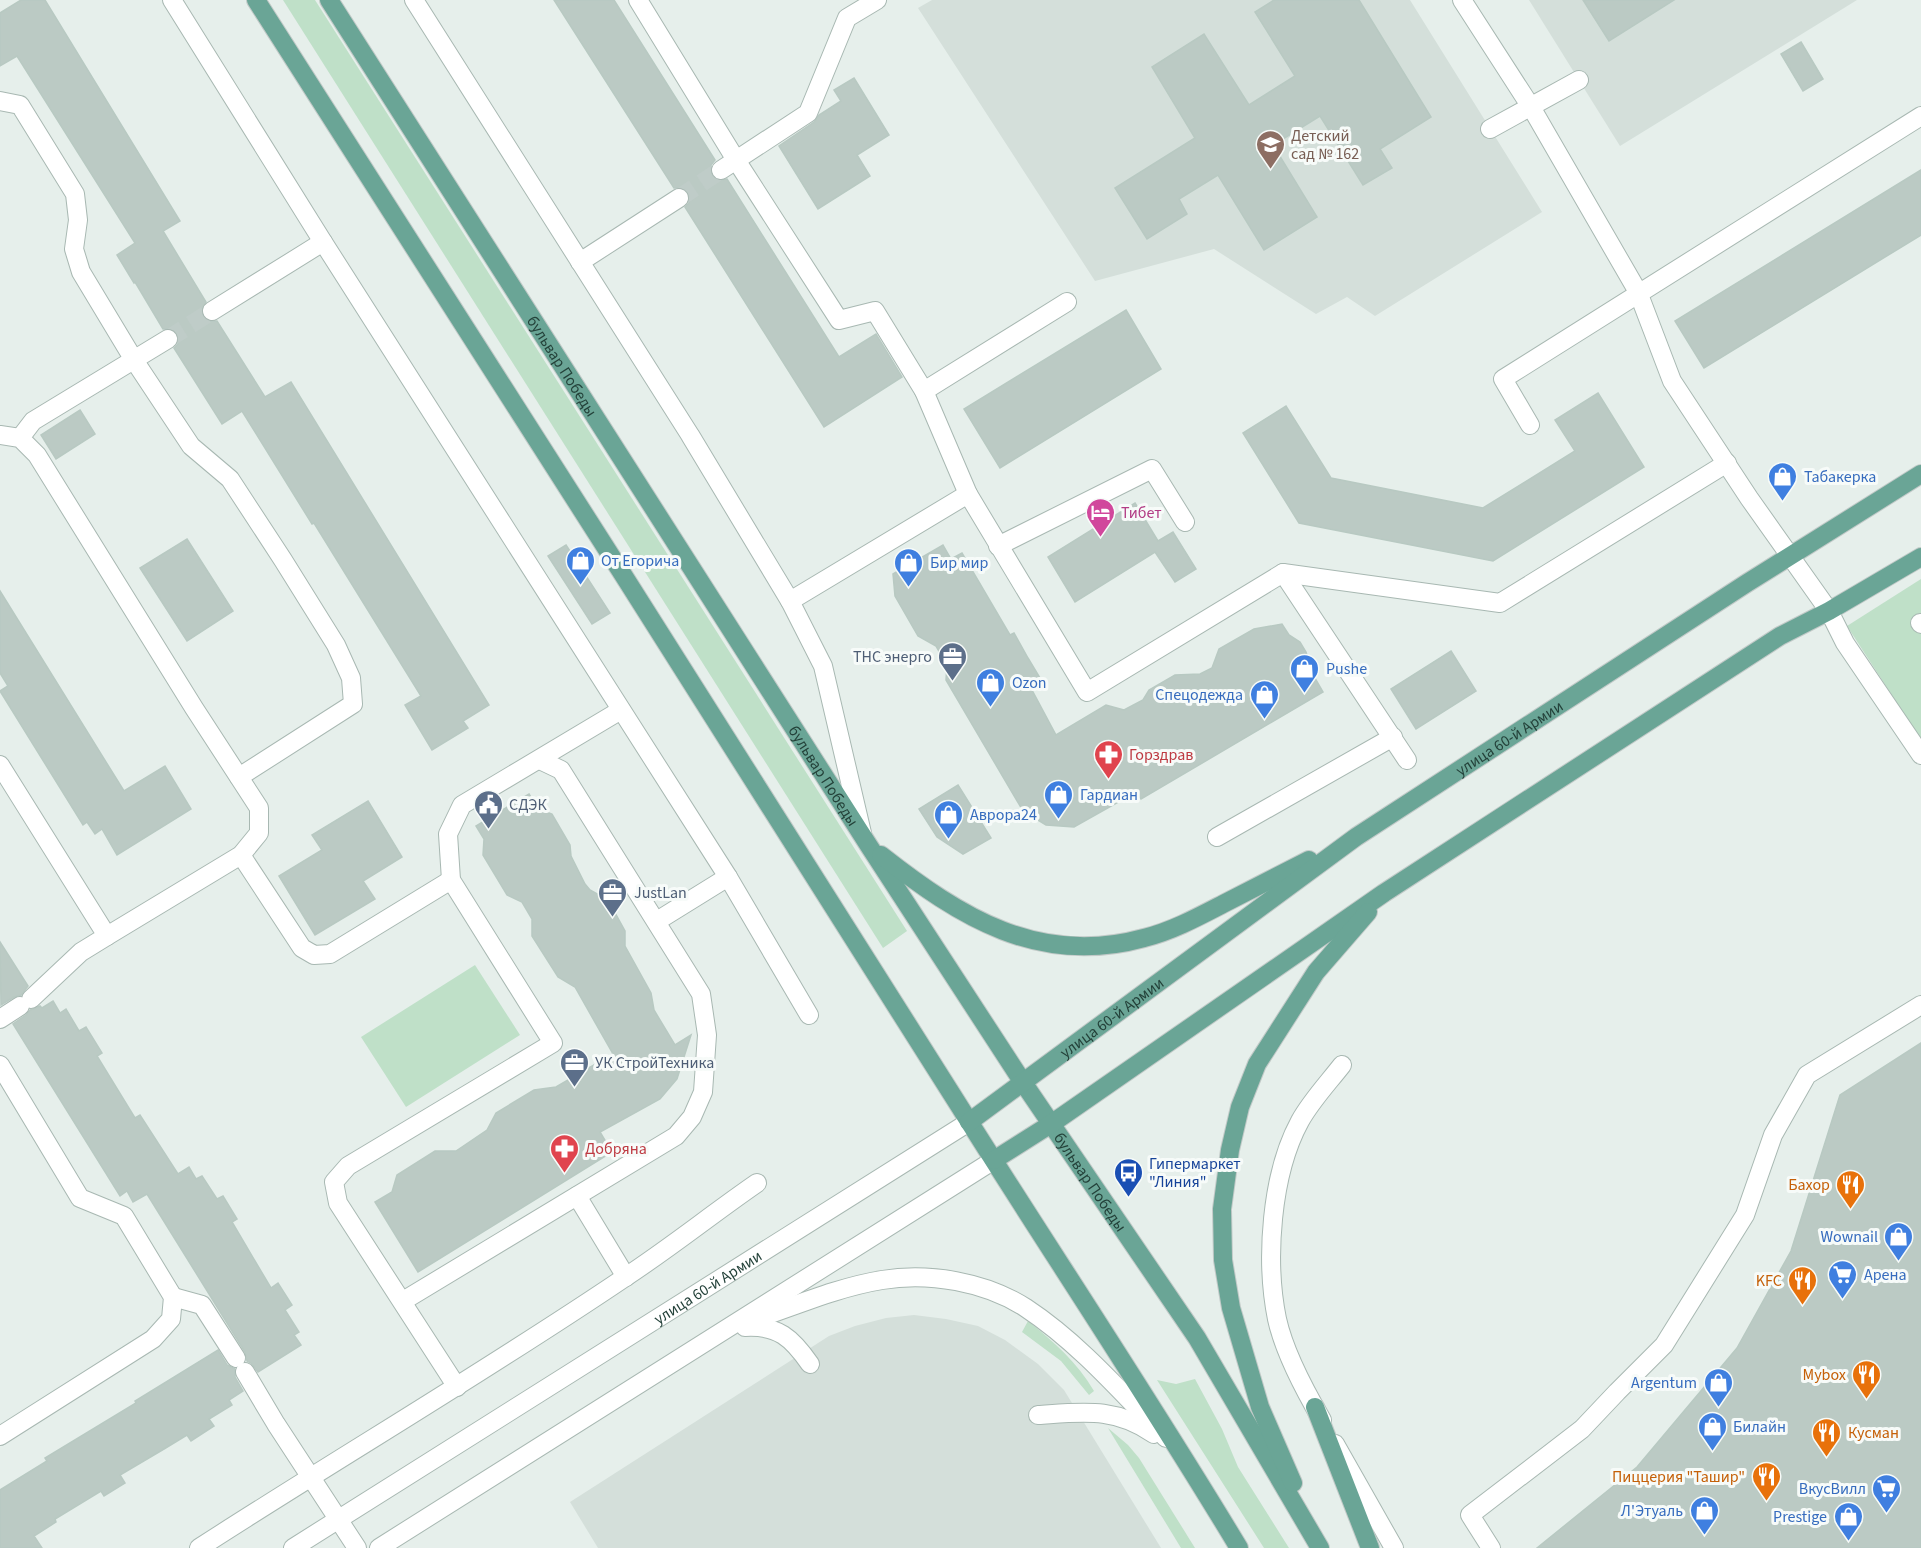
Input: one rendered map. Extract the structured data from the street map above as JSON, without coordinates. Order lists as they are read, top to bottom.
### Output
{
  "streets": {
    "main road": ["бульвар Победы", "улица 60-й Армии"]
  },
  "crossings": [
    ["бульвар Победы", "улица 60-й Армии"]
  ],
  "places": {
    "school or university": ["Детский сад № 162"],
    "shop": [
      "Табакерка",
      "От Егорича",
      "Бир мир",
      "Pushe",
      "Ozon",
      "Спецодежда",
      "Гардиан",
      "Аврора24",
      "Wownail",
      "Argentum",
      "Билайн",
      "Л'Этуаль",
      "Prestige"
    ],
    "hotel": ["Тибет"],
    "office": ["ТНС энерго", "JustLan", "УК СтройТехника"],
    "pharmacy": ["Горздрав", "Добряна"],
    "public building": ["СДЭК"],
    "bus stop": ["Гипермаркет \"Линия\""],
    "restaurant": [
      "Бахор",
      "KFC",
      "Mybox",
      "Кусман",
      "Пиццерия \"Ташир\""
    ],
    "supermarket": ["Арена", "ВкусВилл"]
  }
}
